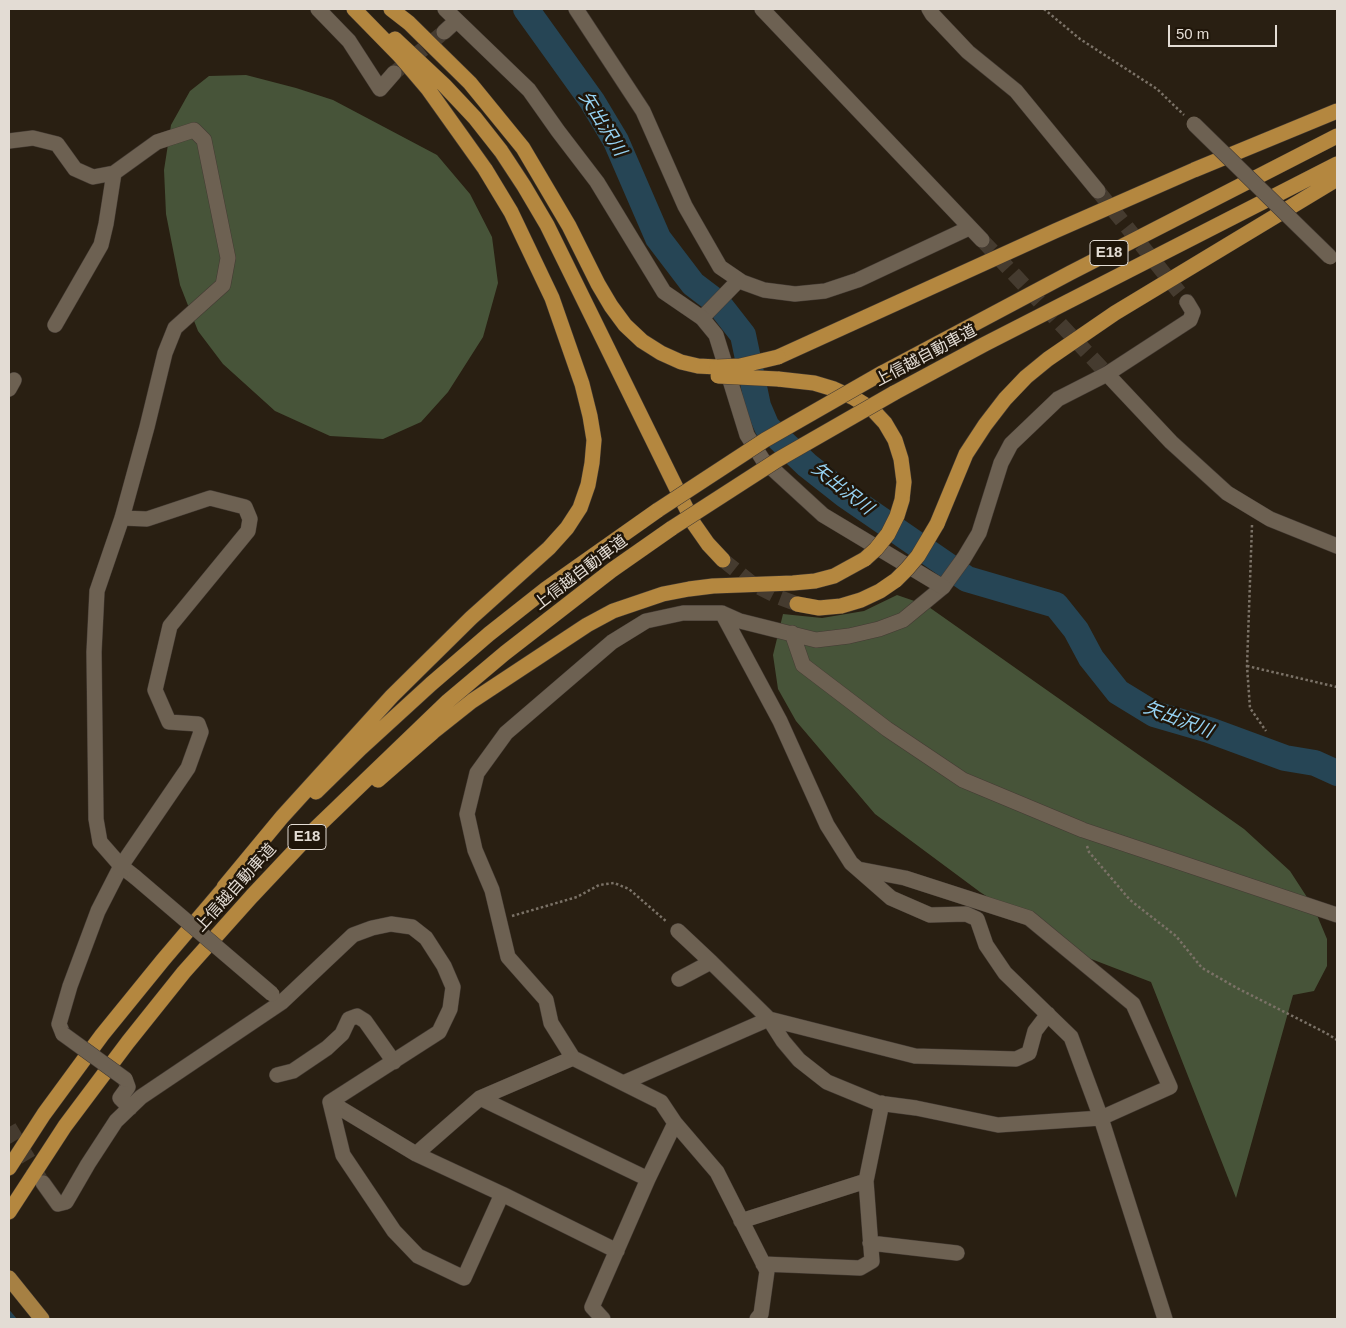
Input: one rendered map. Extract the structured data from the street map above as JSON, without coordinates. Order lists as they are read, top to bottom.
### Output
{
  "streets": {
    "highway": ["E18", "上信越自動車道"]
  },
  "water": ["矢出沢川"],
  "scale_bar": "50 m"
}
